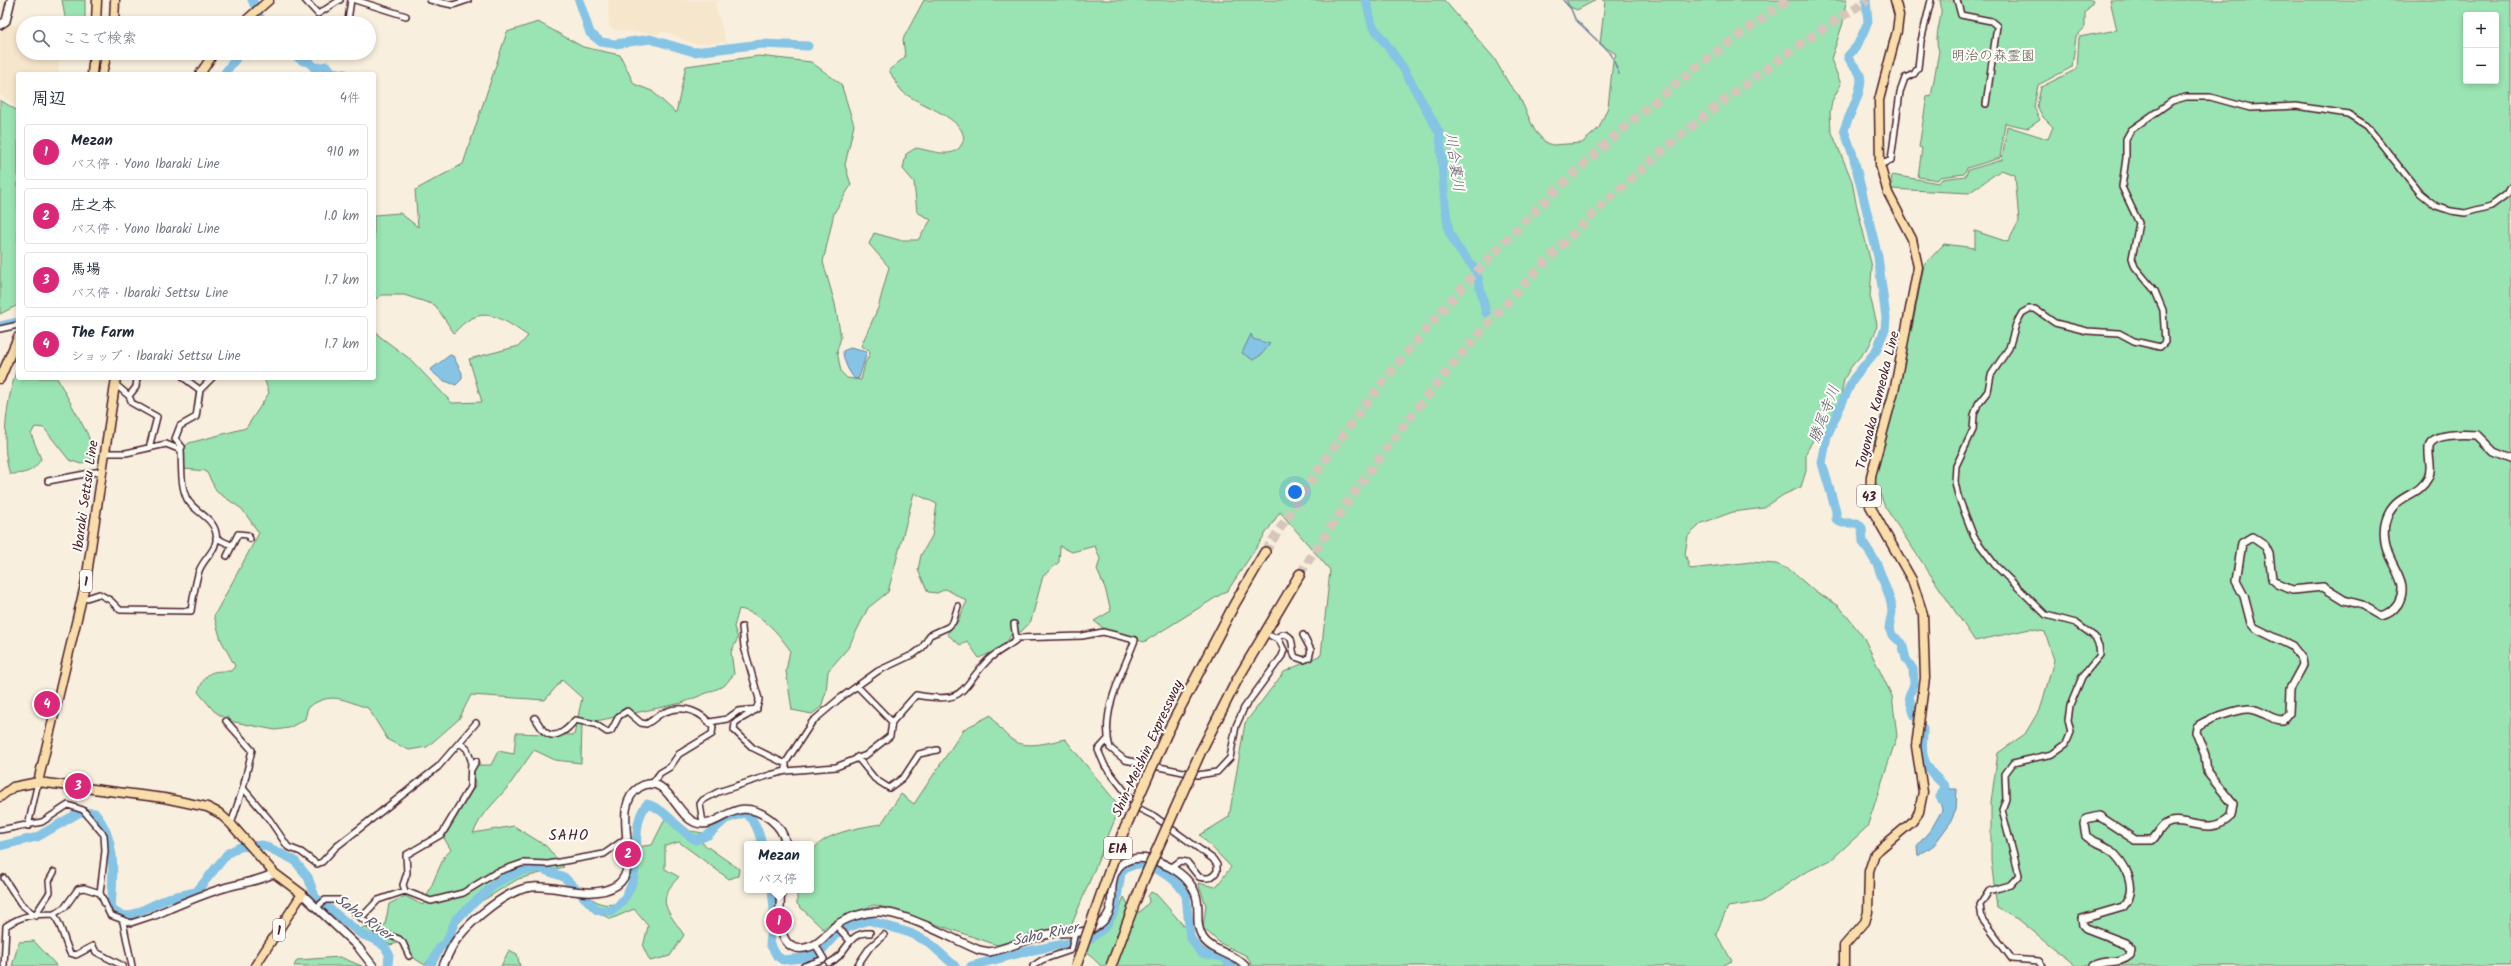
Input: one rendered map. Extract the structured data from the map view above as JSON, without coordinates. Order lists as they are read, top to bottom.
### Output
{
  "streets": {
    "highway": ["Shin-Meishin Expressway", "E1A"],
    "main road": [
      "Toyonaka Kameoka Line",
      "Ibaraki Settsu Line",
      "43",
      "1"
    ]
  },
  "districts": ["SAHO"],
  "water": ["川合裏川", "勝尾寺川", "Saho River"],
  "parks": ["明治の森霊園"],
  "page": {
    "map_buttons": ["+", "−"],
    "search": "ここで検索",
    "heading": ["周辺", "4件"],
    "list": [
      {
        "mark": "1",
        "name": "Mezan",
        "note": "バス停 · Yono Ibaraki Line",
        "value": "910 m"
      },
      {
        "mark": "2",
        "name": "庄之本",
        "note": "バス停 · Yono Ibaraki Line",
        "value": "1.0 km"
      },
      {
        "mark": "3",
        "name": "馬場",
        "note": "バス停 · Ibaraki Settsu Line",
        "value": "1.7 km"
      },
      {
        "mark": "4",
        "name": "The Farm",
        "note": "ショップ · Ibaraki Settsu Line",
        "value": "1.7 km"
      }
    ],
    "pins": [
      "4",
      "3",
      "2",
      "1"
    ],
    "popup": ["Mezan", "バス停"]
  }
}
